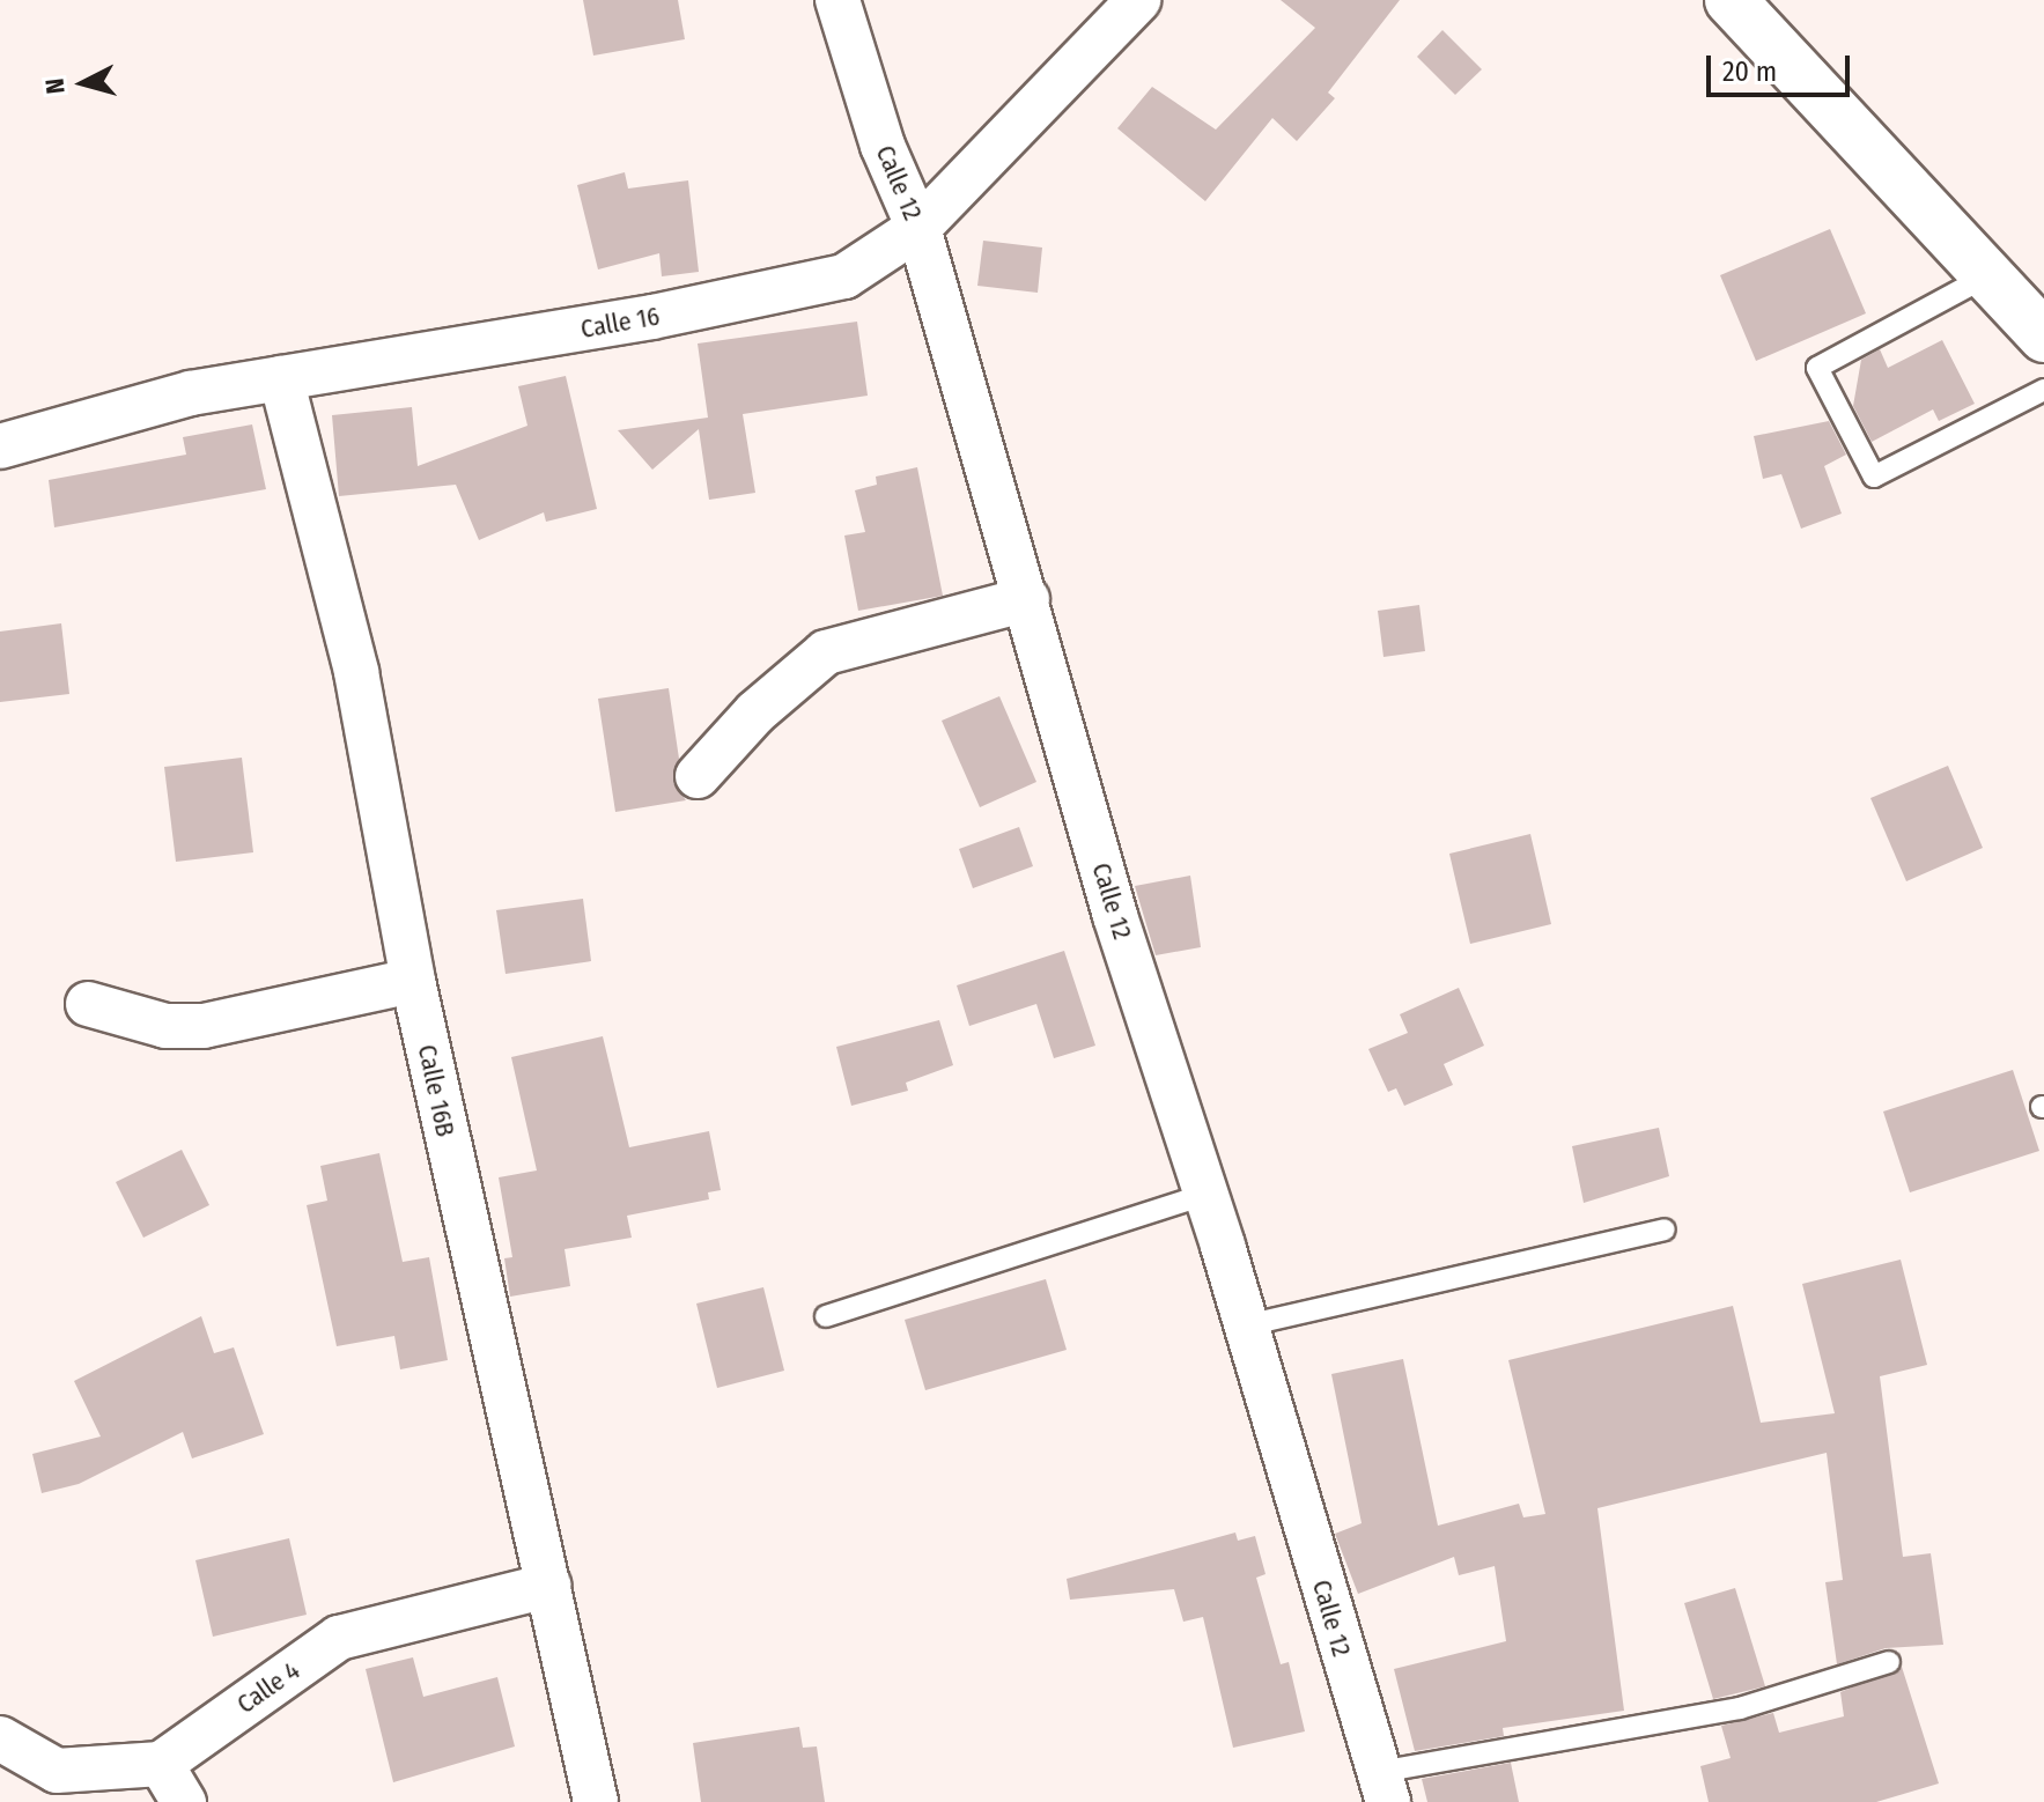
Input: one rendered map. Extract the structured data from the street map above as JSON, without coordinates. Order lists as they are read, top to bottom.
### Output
{
  "streets": {
    "street": [
      "Calle 12",
      "Calle 16",
      "Calle 16B",
      "Calle 4"
    ]
  },
  "crossings": [
    ["Calle 12", "Calle 16"],
    ["Calle 16", "Calle 16B"],
    ["Calle 16B", "Calle 4"]
  ],
  "scale_bar": "20 m",
  "north": "left"
}
